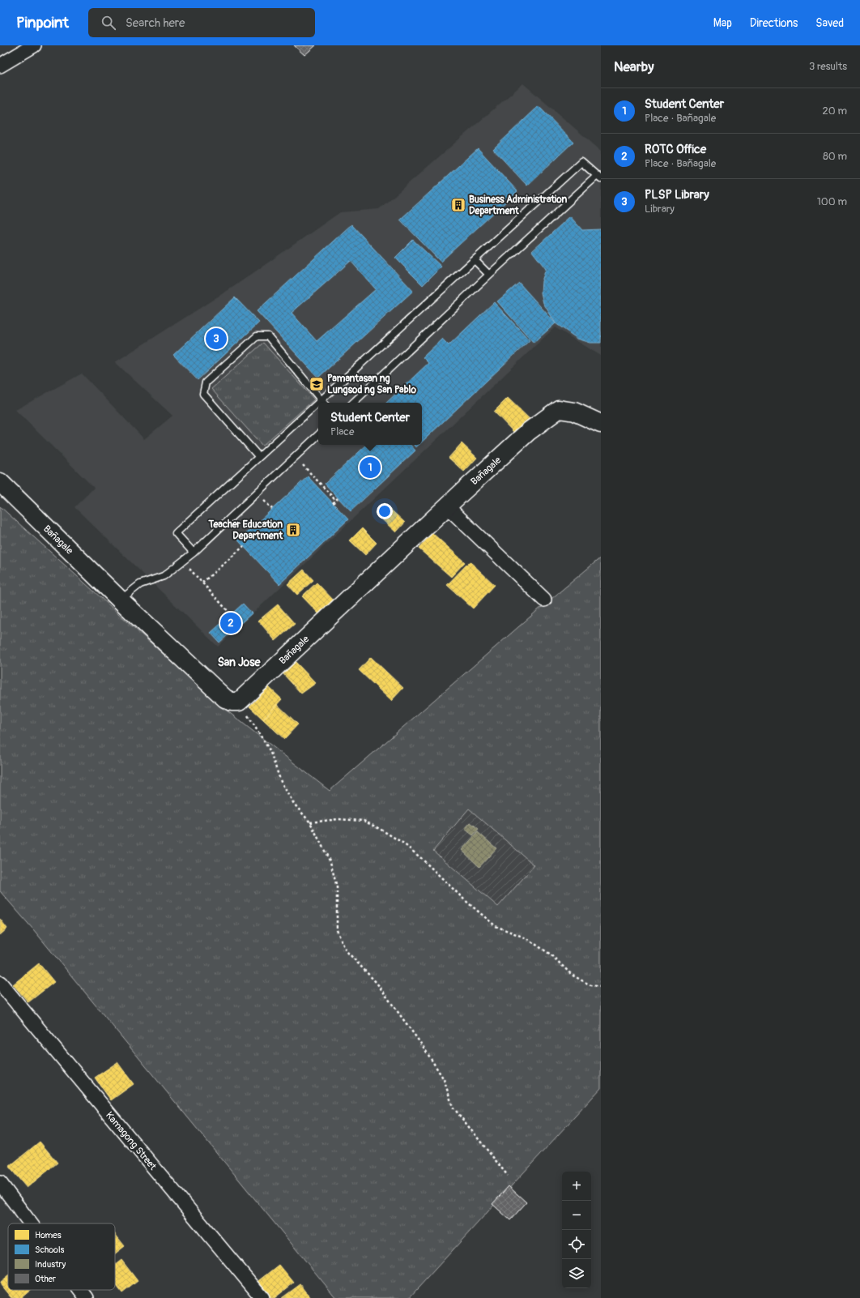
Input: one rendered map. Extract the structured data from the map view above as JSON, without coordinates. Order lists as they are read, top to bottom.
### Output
{
  "streets": {
    "street": ["Bañagale", "Kamagong Street"]
  },
  "districts": ["San Jose"],
  "places": {
    "building": ["Business Administration Department", "Teacher Education Department"],
    "school or university": ["Pamantasan ng Lungsod ng San Pablo"]
  },
  "legend": [
    "Homes",
    "Schools",
    "Industry",
    "Other"
  ],
  "page": {
    "header": "Pinpoint",
    "search": "Search here",
    "nav": ["Map", "Directions", "Saved"],
    "heading": ["Nearby", "3 results"],
    "list": [
      {
        "mark": "1",
        "name": "Student Center",
        "note": "Place · Bañagale",
        "value": "20 m"
      },
      {
        "mark": "2",
        "name": "ROTC Office",
        "note": "Place · Bañagale",
        "value": "80 m"
      },
      {
        "mark": "3",
        "name": "PLSP Library",
        "note": "Library",
        "value": "100 m"
      }
    ],
    "pins": ["3", "1", "2"],
    "popup": ["Student Center", "Place"],
    "map_buttons": ["+", "−"]
  }
}
